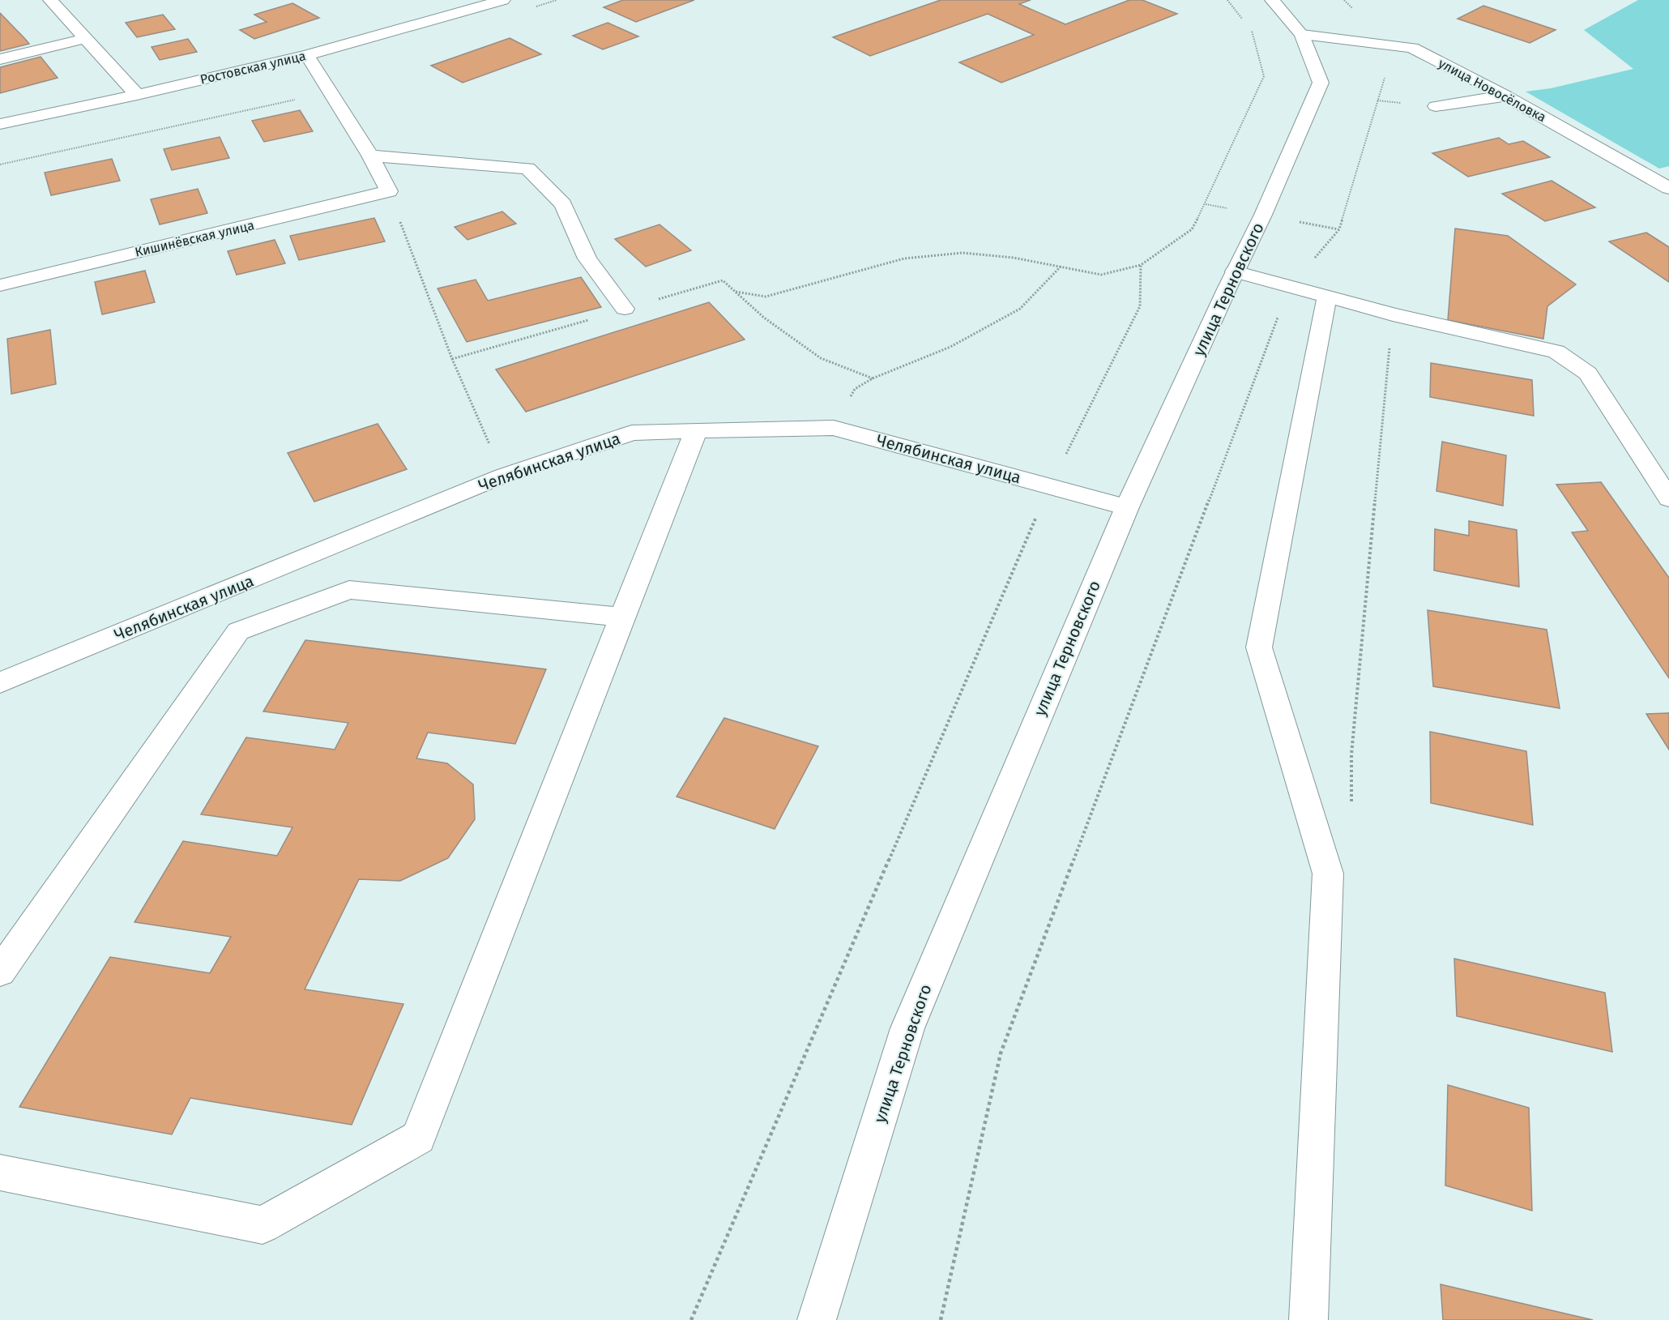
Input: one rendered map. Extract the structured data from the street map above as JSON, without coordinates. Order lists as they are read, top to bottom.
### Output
{
  "streets": {
    "street": [
      "Ростовская улица",
      "улица Новосёловка",
      "Кишинёвская улица",
      "улица Терновского",
      "Челябинская улица"
    ]
  },
  "crossings": [
    ["улица Новосёловка", "улица Терновского"],
    ["улица Терновского", "Челябинская улица"]
  ]
}
